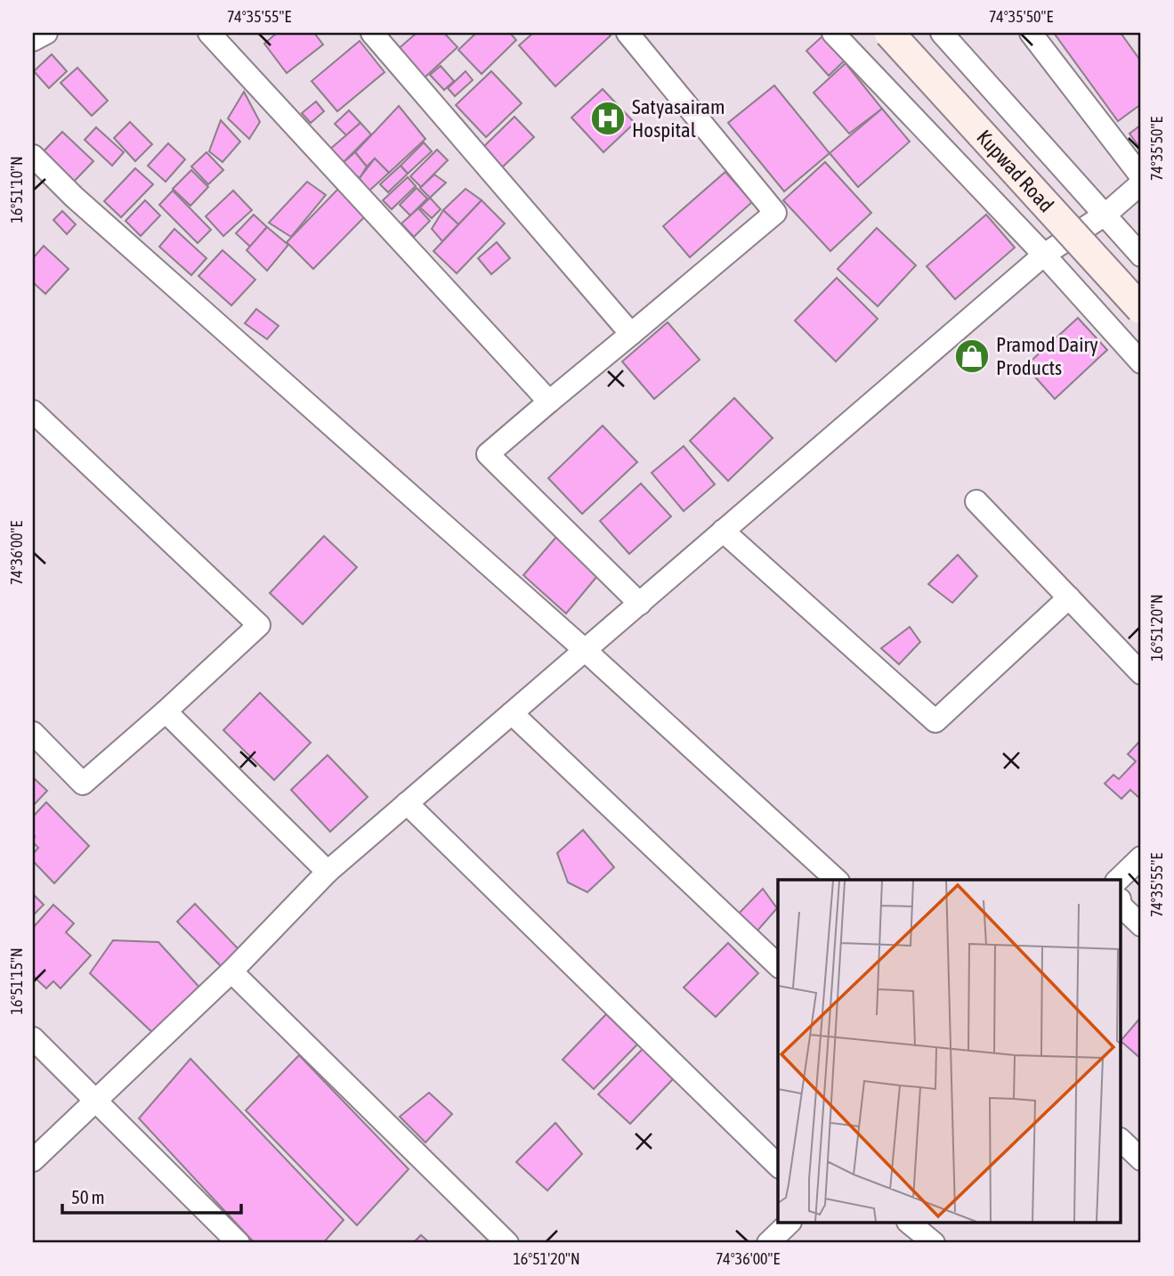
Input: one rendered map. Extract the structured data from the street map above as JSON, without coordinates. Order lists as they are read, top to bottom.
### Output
{
  "streets": {
    "main road": ["Kupwad Road"]
  },
  "places": {
    "hospital": ["Satyasairam Hospital"],
    "shop": ["Pramod Dairy Products"]
  },
  "scale_bar": "50 m",
  "coordinates": [
    "74°35'55\"E",
    "74°35'50\"E",
    "16°51'10\"N",
    "74°36'00\"E",
    "16°51'20\"N",
    "16°51'15\"N"
  ]
}
